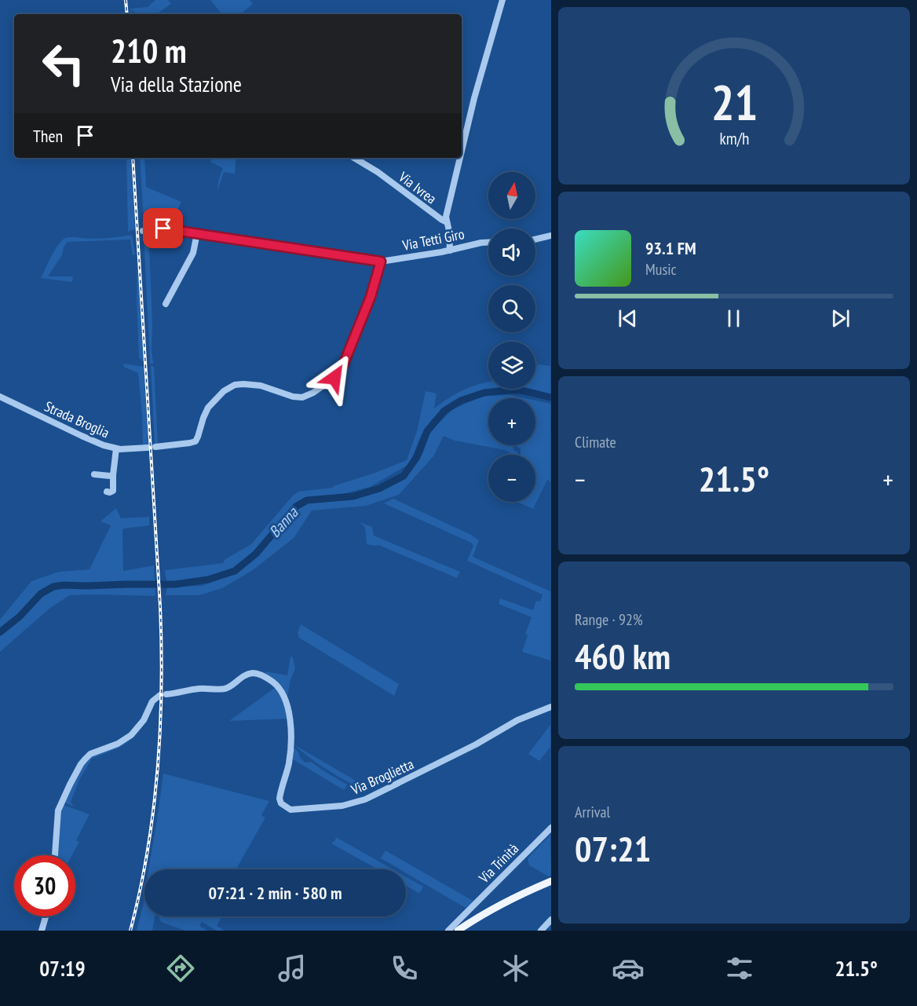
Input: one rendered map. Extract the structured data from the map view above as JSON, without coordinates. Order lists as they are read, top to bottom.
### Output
{
  "streets": {
    "street": [
      "Via Ivrea",
      "Via Tetti Giro",
      "Strada Broglia",
      "Via Broglietta",
      "Via Trinità"
    ]
  },
  "water": ["Banna"],
  "north": "top",
  "page": {
    "turn": ["210 m", "Via della Stazione"],
    "then": "Then",
    "map_buttons": ["+", "−"],
    "song": ["93.1 FM", "Music"],
    "tile": [
      "Climate",
      ["Range · 92%", "460 km"],
      ["Arrival", "07:21"]
    ],
    "heat": ["−", "21.5°", "+"],
    "limit": "30",
    "trip": "07:21 · 2 min · 580 m",
    "tabs": ["07:19", "21.5°"],
    "gauge": ["21", "km/h"]
  }
}
